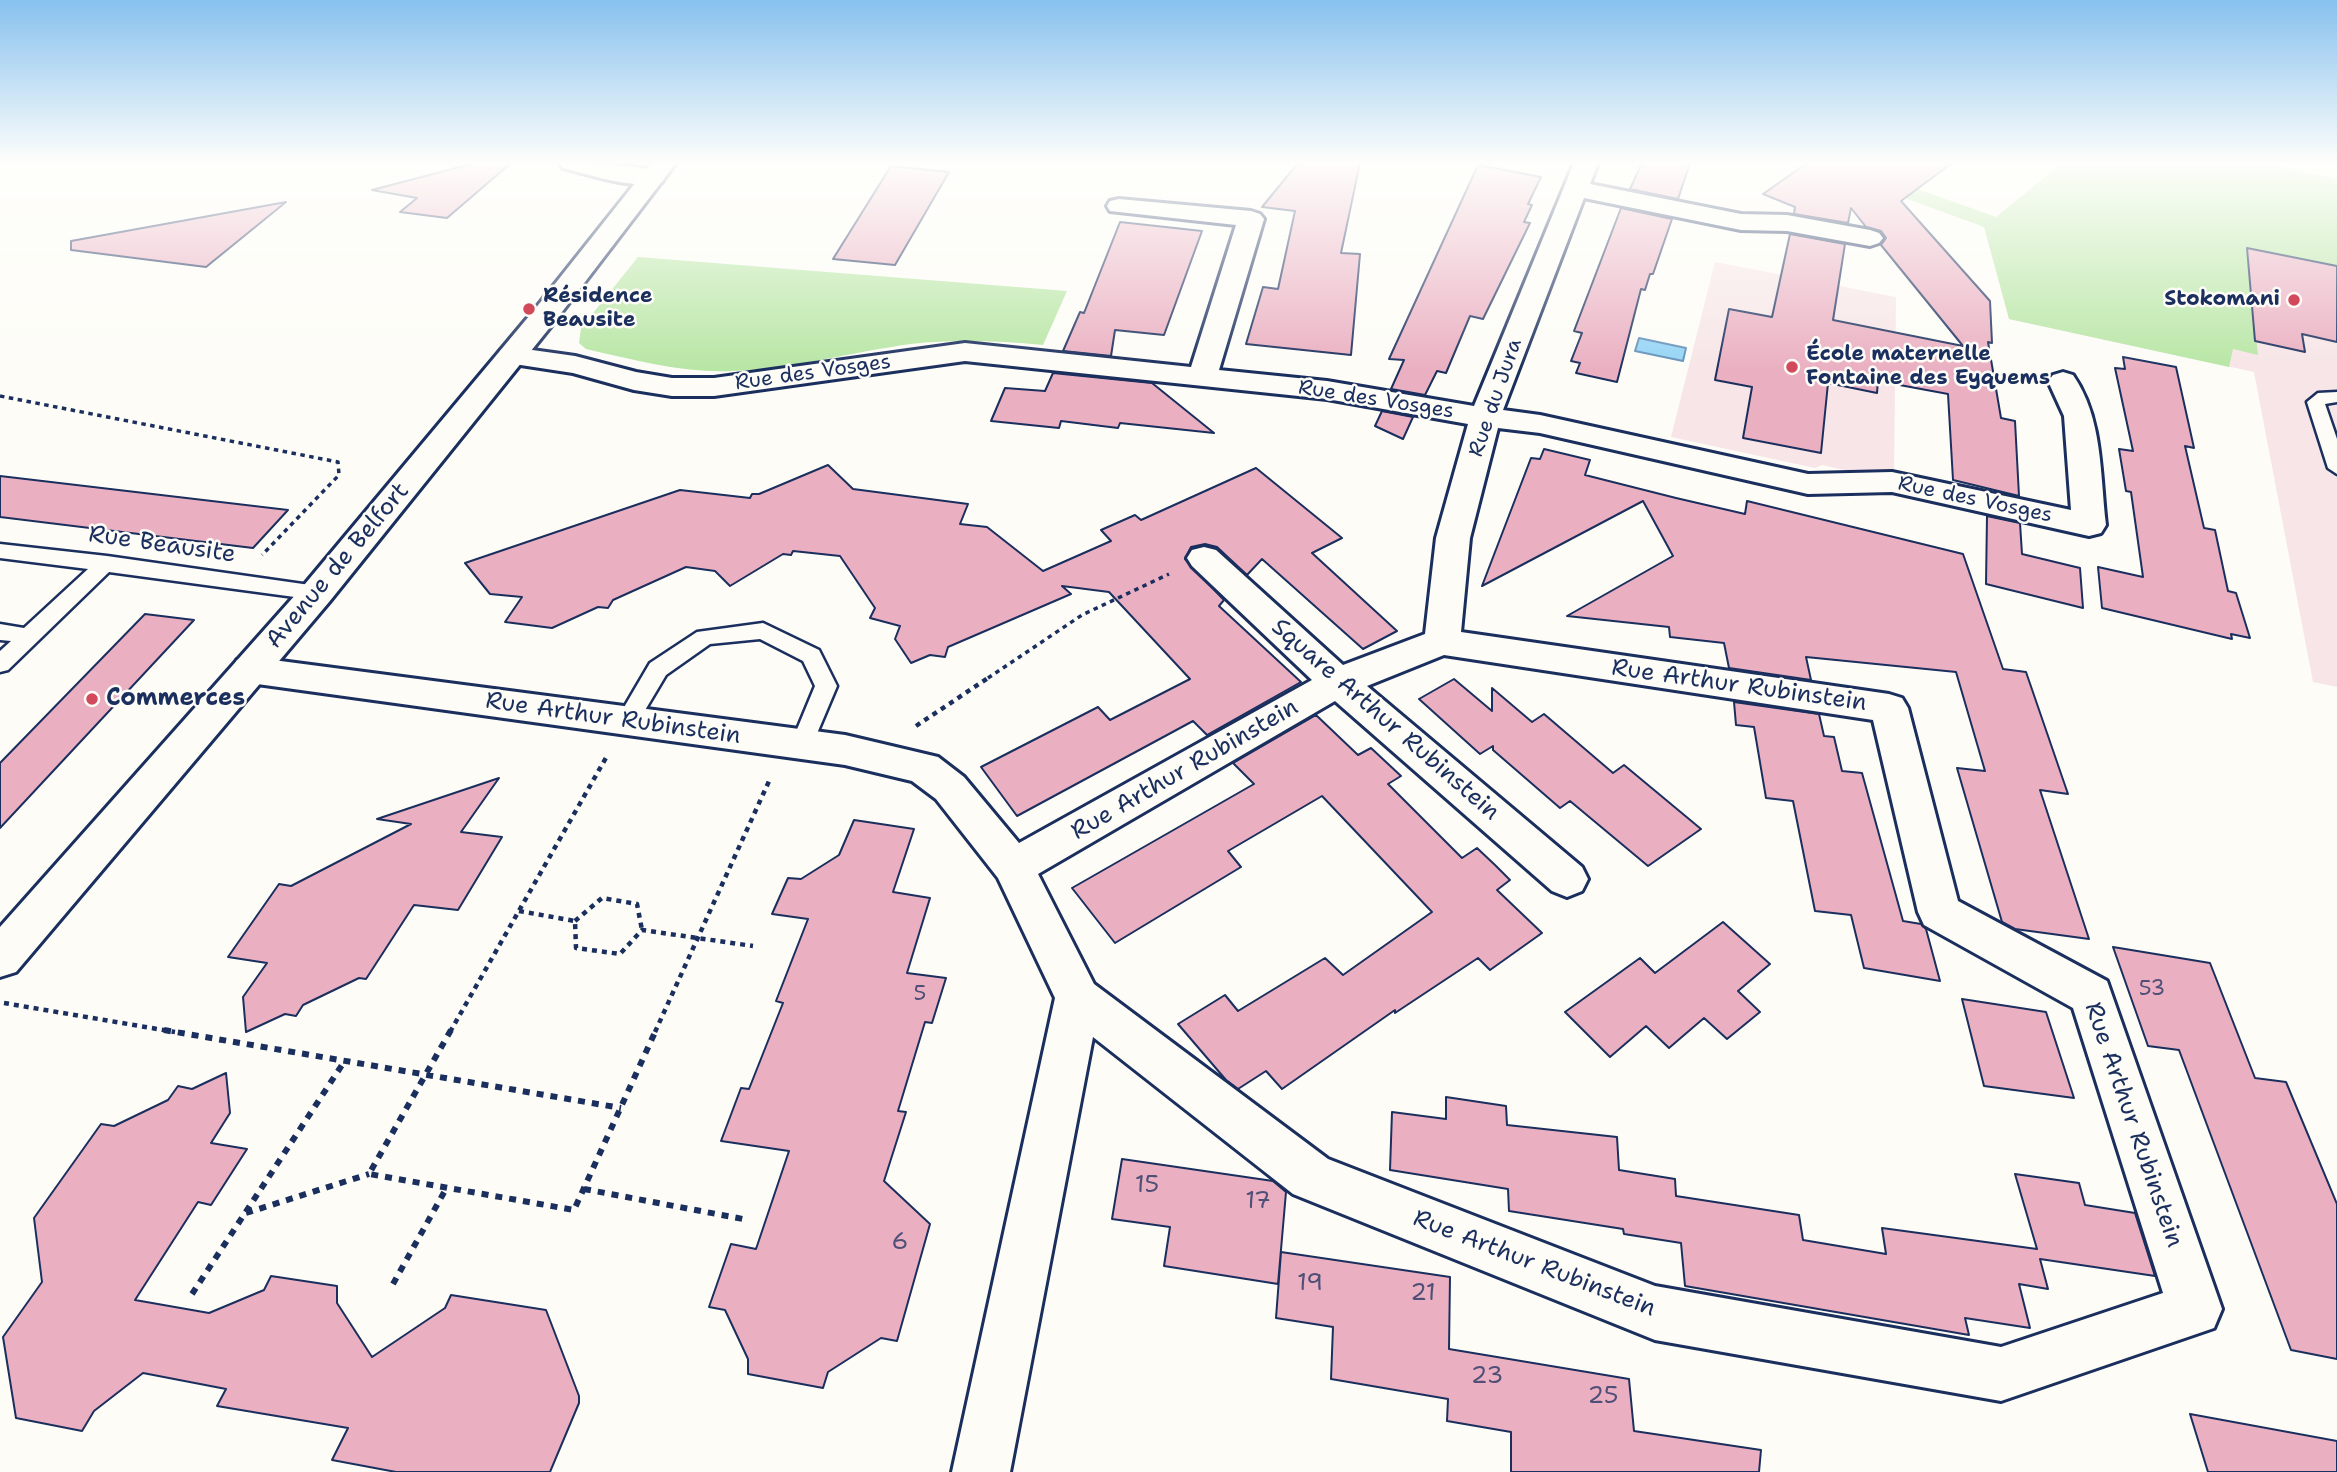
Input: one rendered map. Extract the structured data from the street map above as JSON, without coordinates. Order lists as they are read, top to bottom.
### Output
{
  "streets": {
    "street": [
      "Rue des Vosges",
      "Rue du Jura",
      "Avenue de Belfort",
      "Rue Arthur Rubinstein",
      "Square Arthur Rubinstein"
    ],
    "lane": ["Rue Beausite"]
  },
  "crossings": [
    ["Rue des Vosges", "Rue du Jura"],
    ["Rue des Vosges", "Avenue de Belfort"],
    ["Rue du Jura", "Rue Arthur Rubinstein"],
    ["Rue Beausite", "Avenue de Belfort"],
    ["Avenue de Belfort", "Rue Arthur Rubinstein"],
    ["Rue Arthur Rubinstein", "Square Arthur Rubinstein"]
  ],
  "places": [
    "Stokomani",
    "Résidence Beausite",
    "École maternelle Fontaine des Eyquems",
    "Commerces"
  ],
  "house_numbers": [
    "53",
    "5",
    "15",
    "17",
    "6",
    "19",
    "21",
    "23",
    "25"
  ]
}
